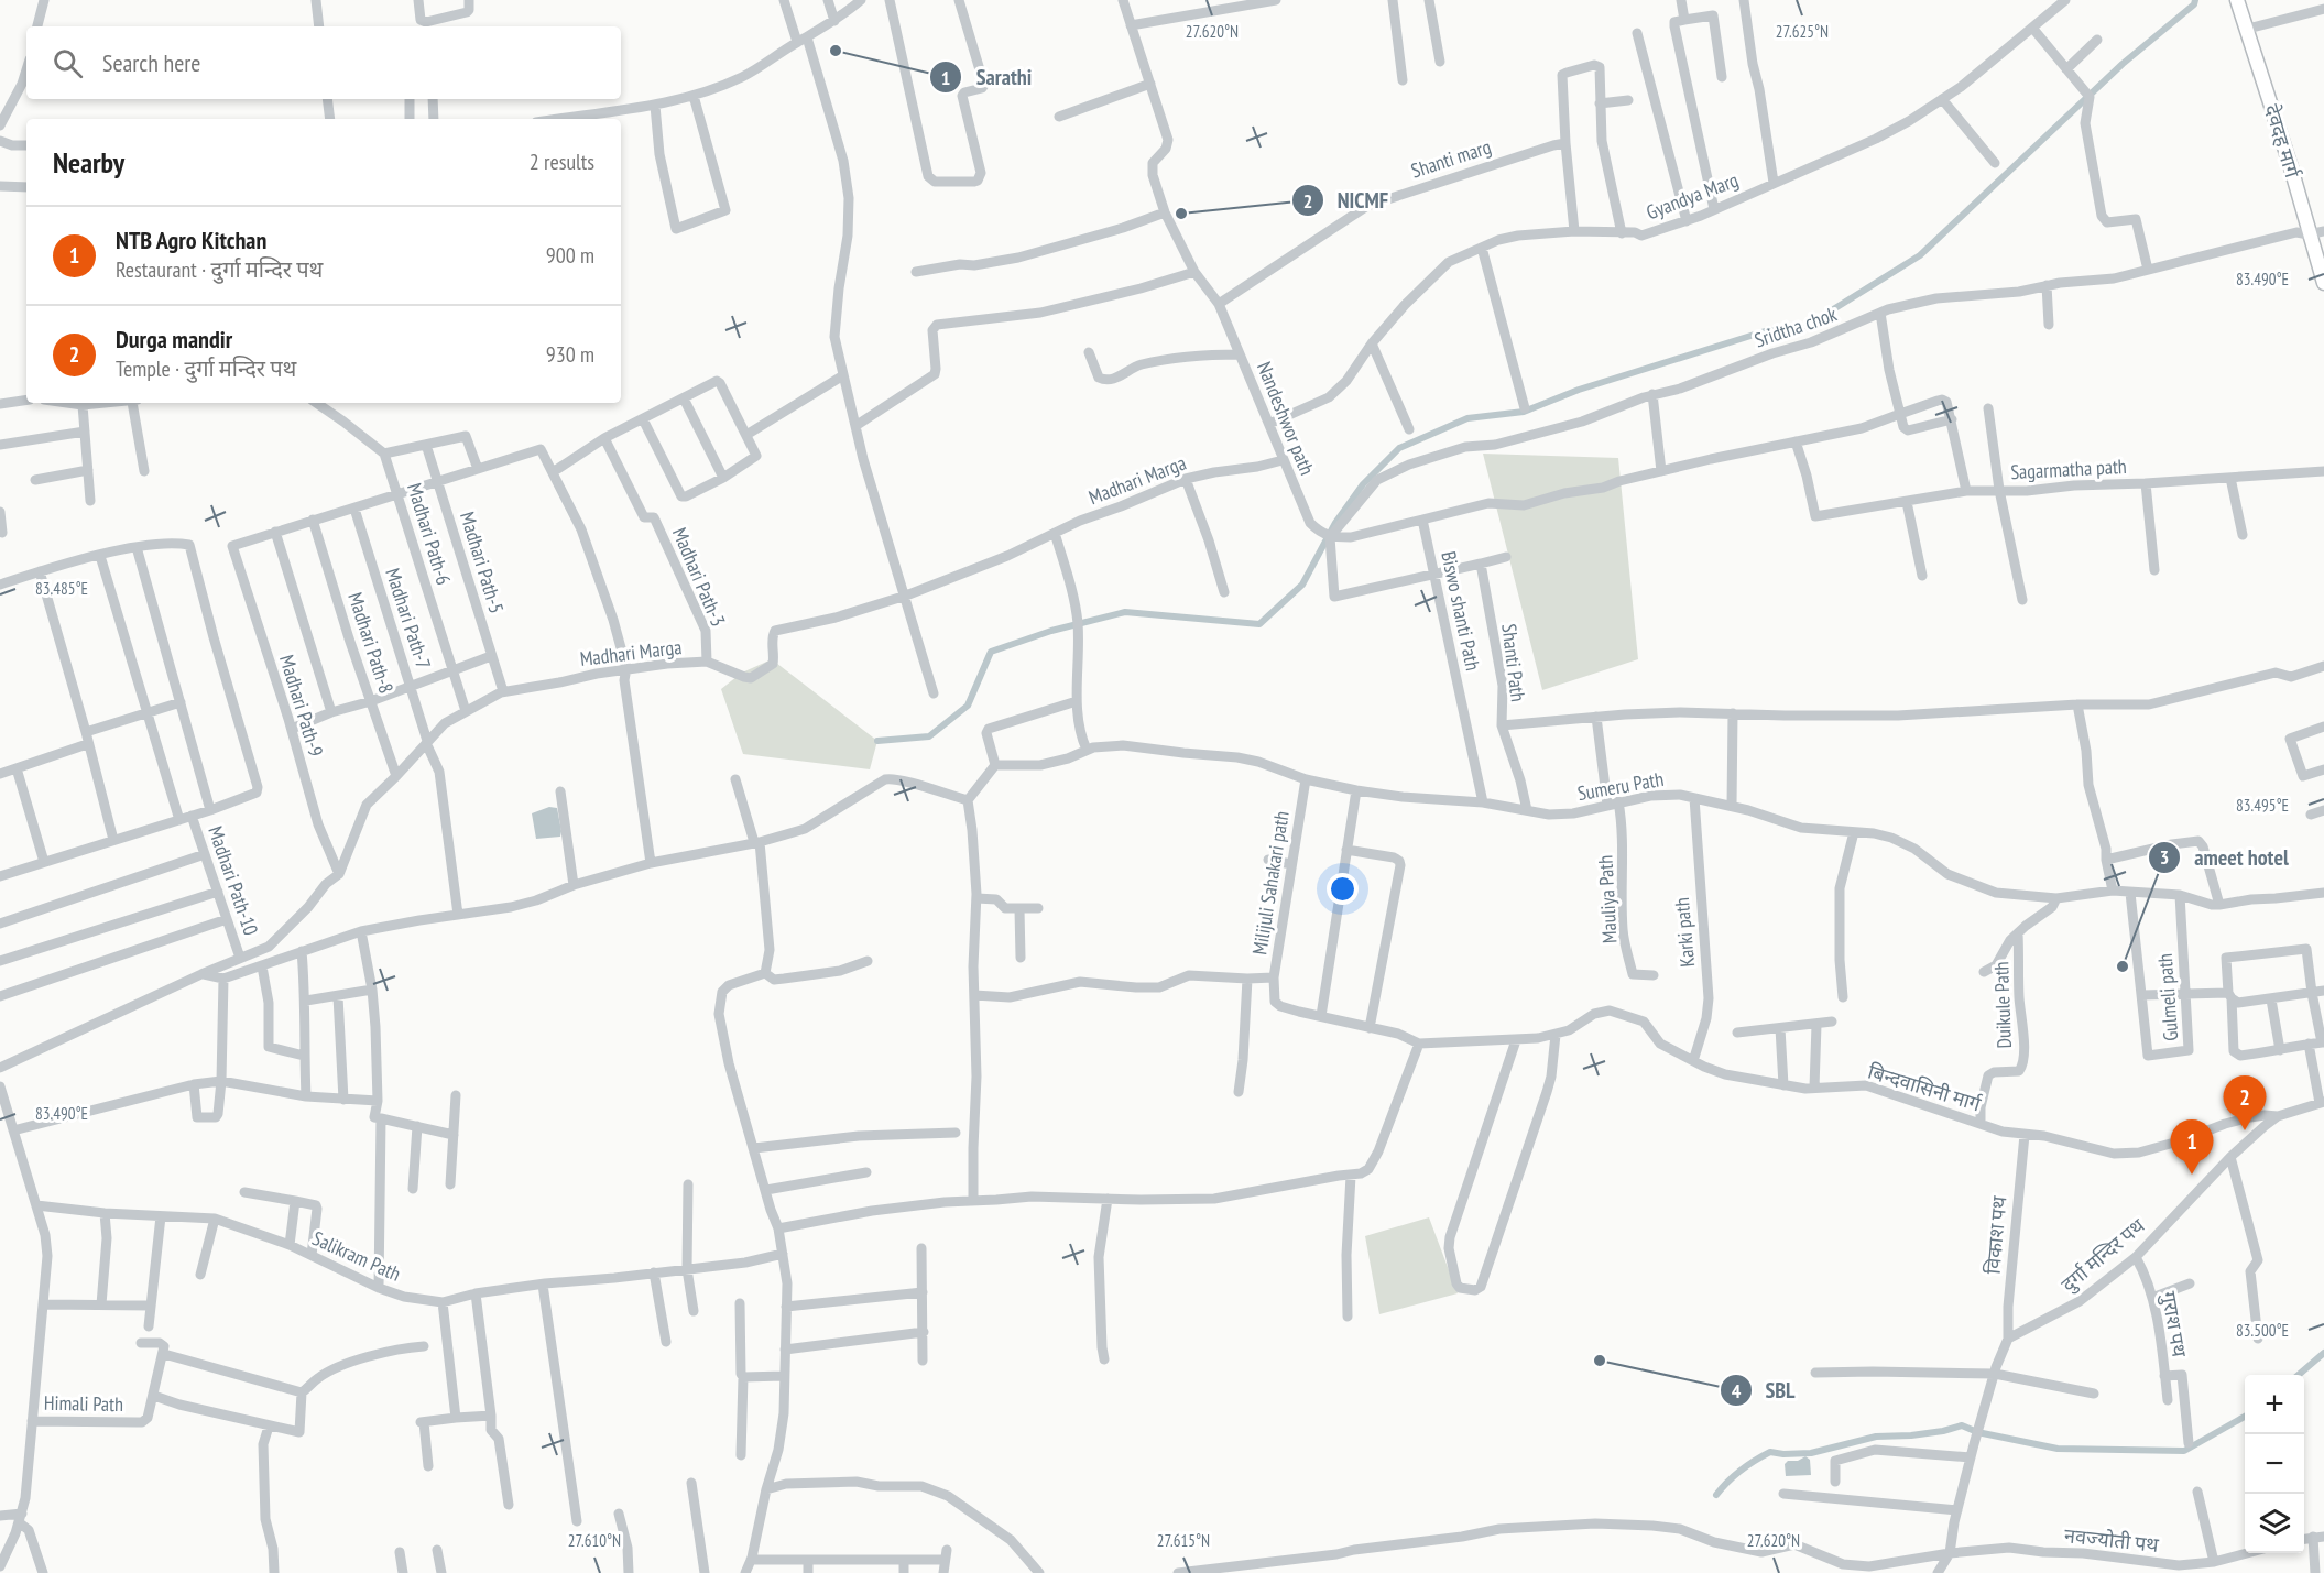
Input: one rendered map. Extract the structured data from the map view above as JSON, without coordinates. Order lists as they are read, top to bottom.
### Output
{
  "streets": {
    "main road": ["देवदह मार्ग"],
    "street": [
      "Shanti marg",
      "Gyandya Marg",
      "Sridtha chok",
      "Nandeshwor path",
      "Sagarmatha path",
      "Madhari Marga",
      "Madhari Path-6",
      "Madhari Path-5",
      "Madhari Path-3",
      "Biswo shanti Path",
      "Madhari Path-7",
      "Madhari Path-8",
      "Shanti Path",
      "Madhari Path-9",
      "Sumeru Path",
      "Madhari Path-10",
      "Milijuli Sahakari path",
      "Mauliya Path",
      "Karki path",
      "Gulmeli path",
      "Duikule Path",
      "बिन्दवासिनी मार्ग",
      "विकाश पथ",
      "दुर्गा मन्दिर पथ",
      "Salikram Path",
      "गुराश पथ",
      "Himali Path",
      "नवज्योती पथ"
    ]
  },
  "crossings": [
    ["देवदह मार्ग", "Sridtha chok"],
    ["Shanti marg", "Nandeshwor path"],
    ["Gyandya Marg", "Nandeshwor path"],
    ["Sridtha chok", "Nandeshwor path"],
    ["Nandeshwor path", "Madhari Marga"],
    ["Madhari Marga", "Madhari Path-6"],
    ["Madhari Marga", "Madhari Path-5"],
    ["Madhari Marga", "Madhari Path-3"],
    ["Madhari Marga", "Madhari Path-7"],
    ["Madhari Marga", "Madhari Path-8"],
    ["Madhari Marga", "Madhari Path-9"],
    ["Madhari Marga", "Madhari Path-10"],
    ["Biswo shanti Path", "Sumeru Path"],
    ["Shanti Path", "Sumeru Path"],
    ["Sumeru Path", "Milijuli Sahakari path"],
    ["Sumeru Path", "Mauliya Path"],
    ["Sumeru Path", "Karki path"],
    ["Sumeru Path", "Gulmeli path"],
    ["Karki path", "बिन्दवासिनी मार्ग"],
    ["Duikule Path", "बिन्दवासिनी मार्ग"],
    ["बिन्दवासिनी मार्ग", "विकाश पथ"],
    ["बिन्दवासिनी मार्ग", "दुर्गा मन्दिर पथ"],
    ["विकाश पथ", "दुर्गा मन्दिर पथ"],
    ["दुर्गा मन्दिर पथ", "गुराश पथ"]
  ],
  "places": [
    "Sarathi",
    "NICMF",
    "ameet hotel",
    "SBL"
  ],
  "page": {
    "search": "Search here",
    "heading": ["Nearby", "2 results"],
    "list": [
      {
        "mark": "1",
        "name": "NTB Agro Kitchan",
        "note": "Restaurant · दुर्गा मन्दिर पथ",
        "value": "900 m"
      },
      {
        "mark": "2",
        "name": "Durga mandir",
        "note": "Temple · दुर्गा मन्दिर पथ",
        "value": "930 m"
      }
    ],
    "pins": ["2", "1"],
    "map_buttons": ["+", "−"]
  },
  "coordinates": [
    "27.620°N",
    "27.625°N",
    "83.490°E",
    "83.485°E",
    "83.495°E",
    "83.500°E",
    "27.610°N",
    "27.615°N"
  ]
}
